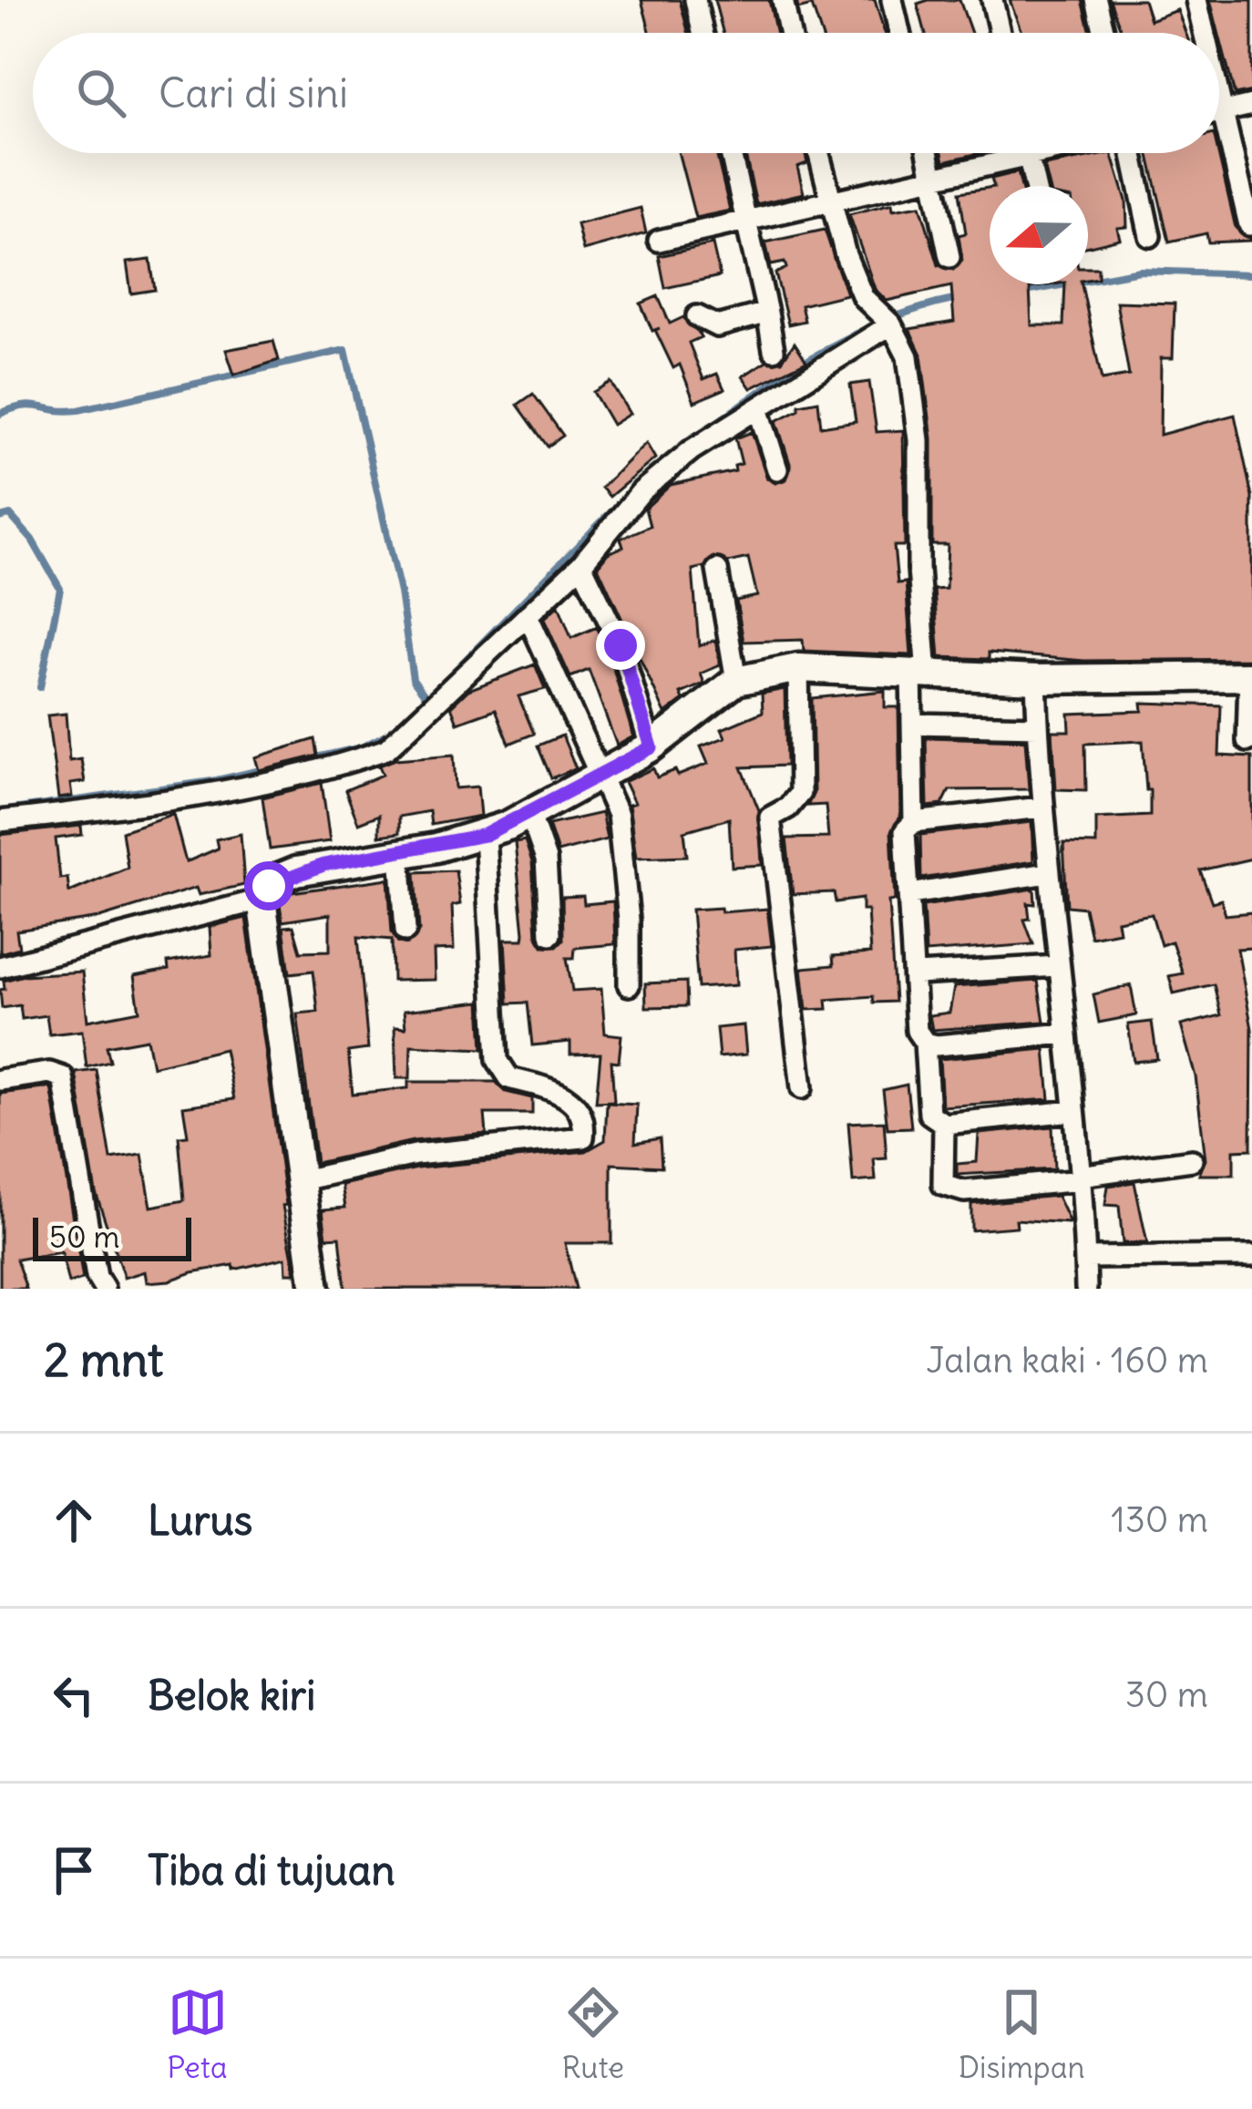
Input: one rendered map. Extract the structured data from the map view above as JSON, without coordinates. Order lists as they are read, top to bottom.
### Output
{
  "scale_bar": "50 m",
  "north": "left",
  "page": {
    "search": "Cari di sini",
    "scale": "50 m",
    "heading": ["2 mnt", "Jalan kaki · 160 m"],
    "list": [
      ["Lurus", "130 m"],
      ["Belok kiri", "30 m"],
      "Tiba di tujuan"
    ],
    "nav": ["Peta", "Rute", "Disimpan"]
  }
}
